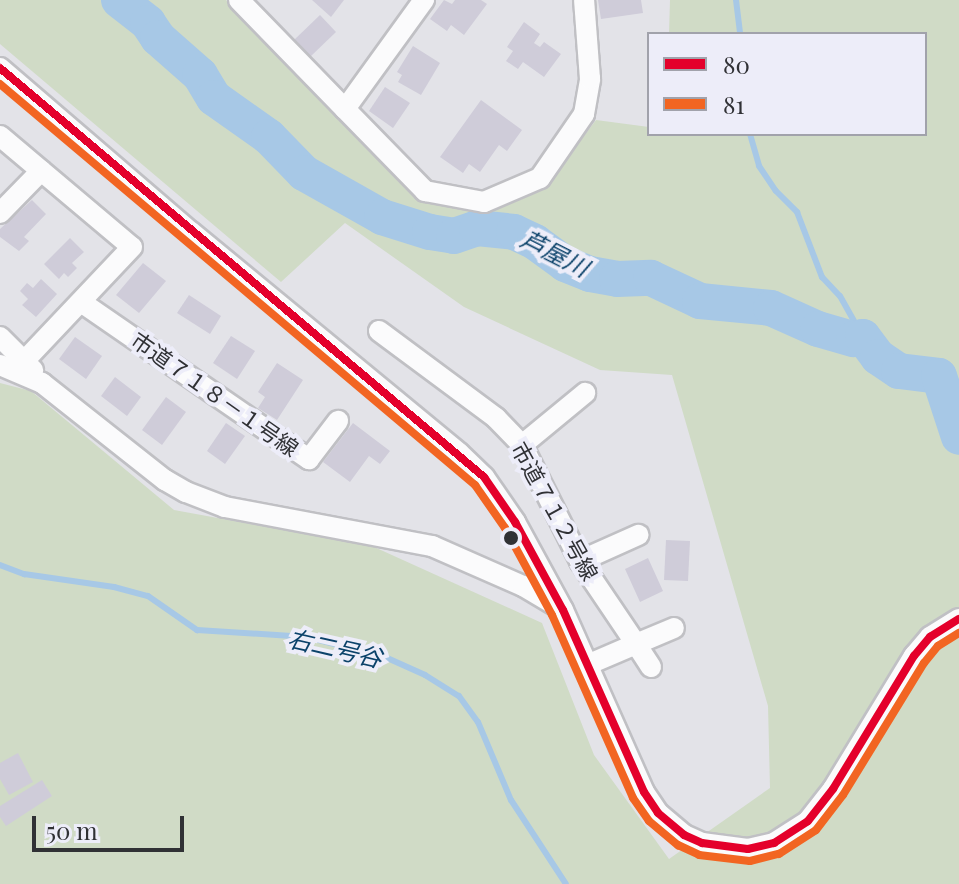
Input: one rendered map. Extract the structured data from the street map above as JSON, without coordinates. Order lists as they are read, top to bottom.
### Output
{
  "streets": {
    "street": ["市道７１８－１号線", "市道７１２号線"]
  },
  "water": ["芦屋川", "右二号谷"],
  "lines": ["transit line 80", "transit line 81"],
  "legend": ["80", "81"],
  "scale_bar": "50 m"
}
